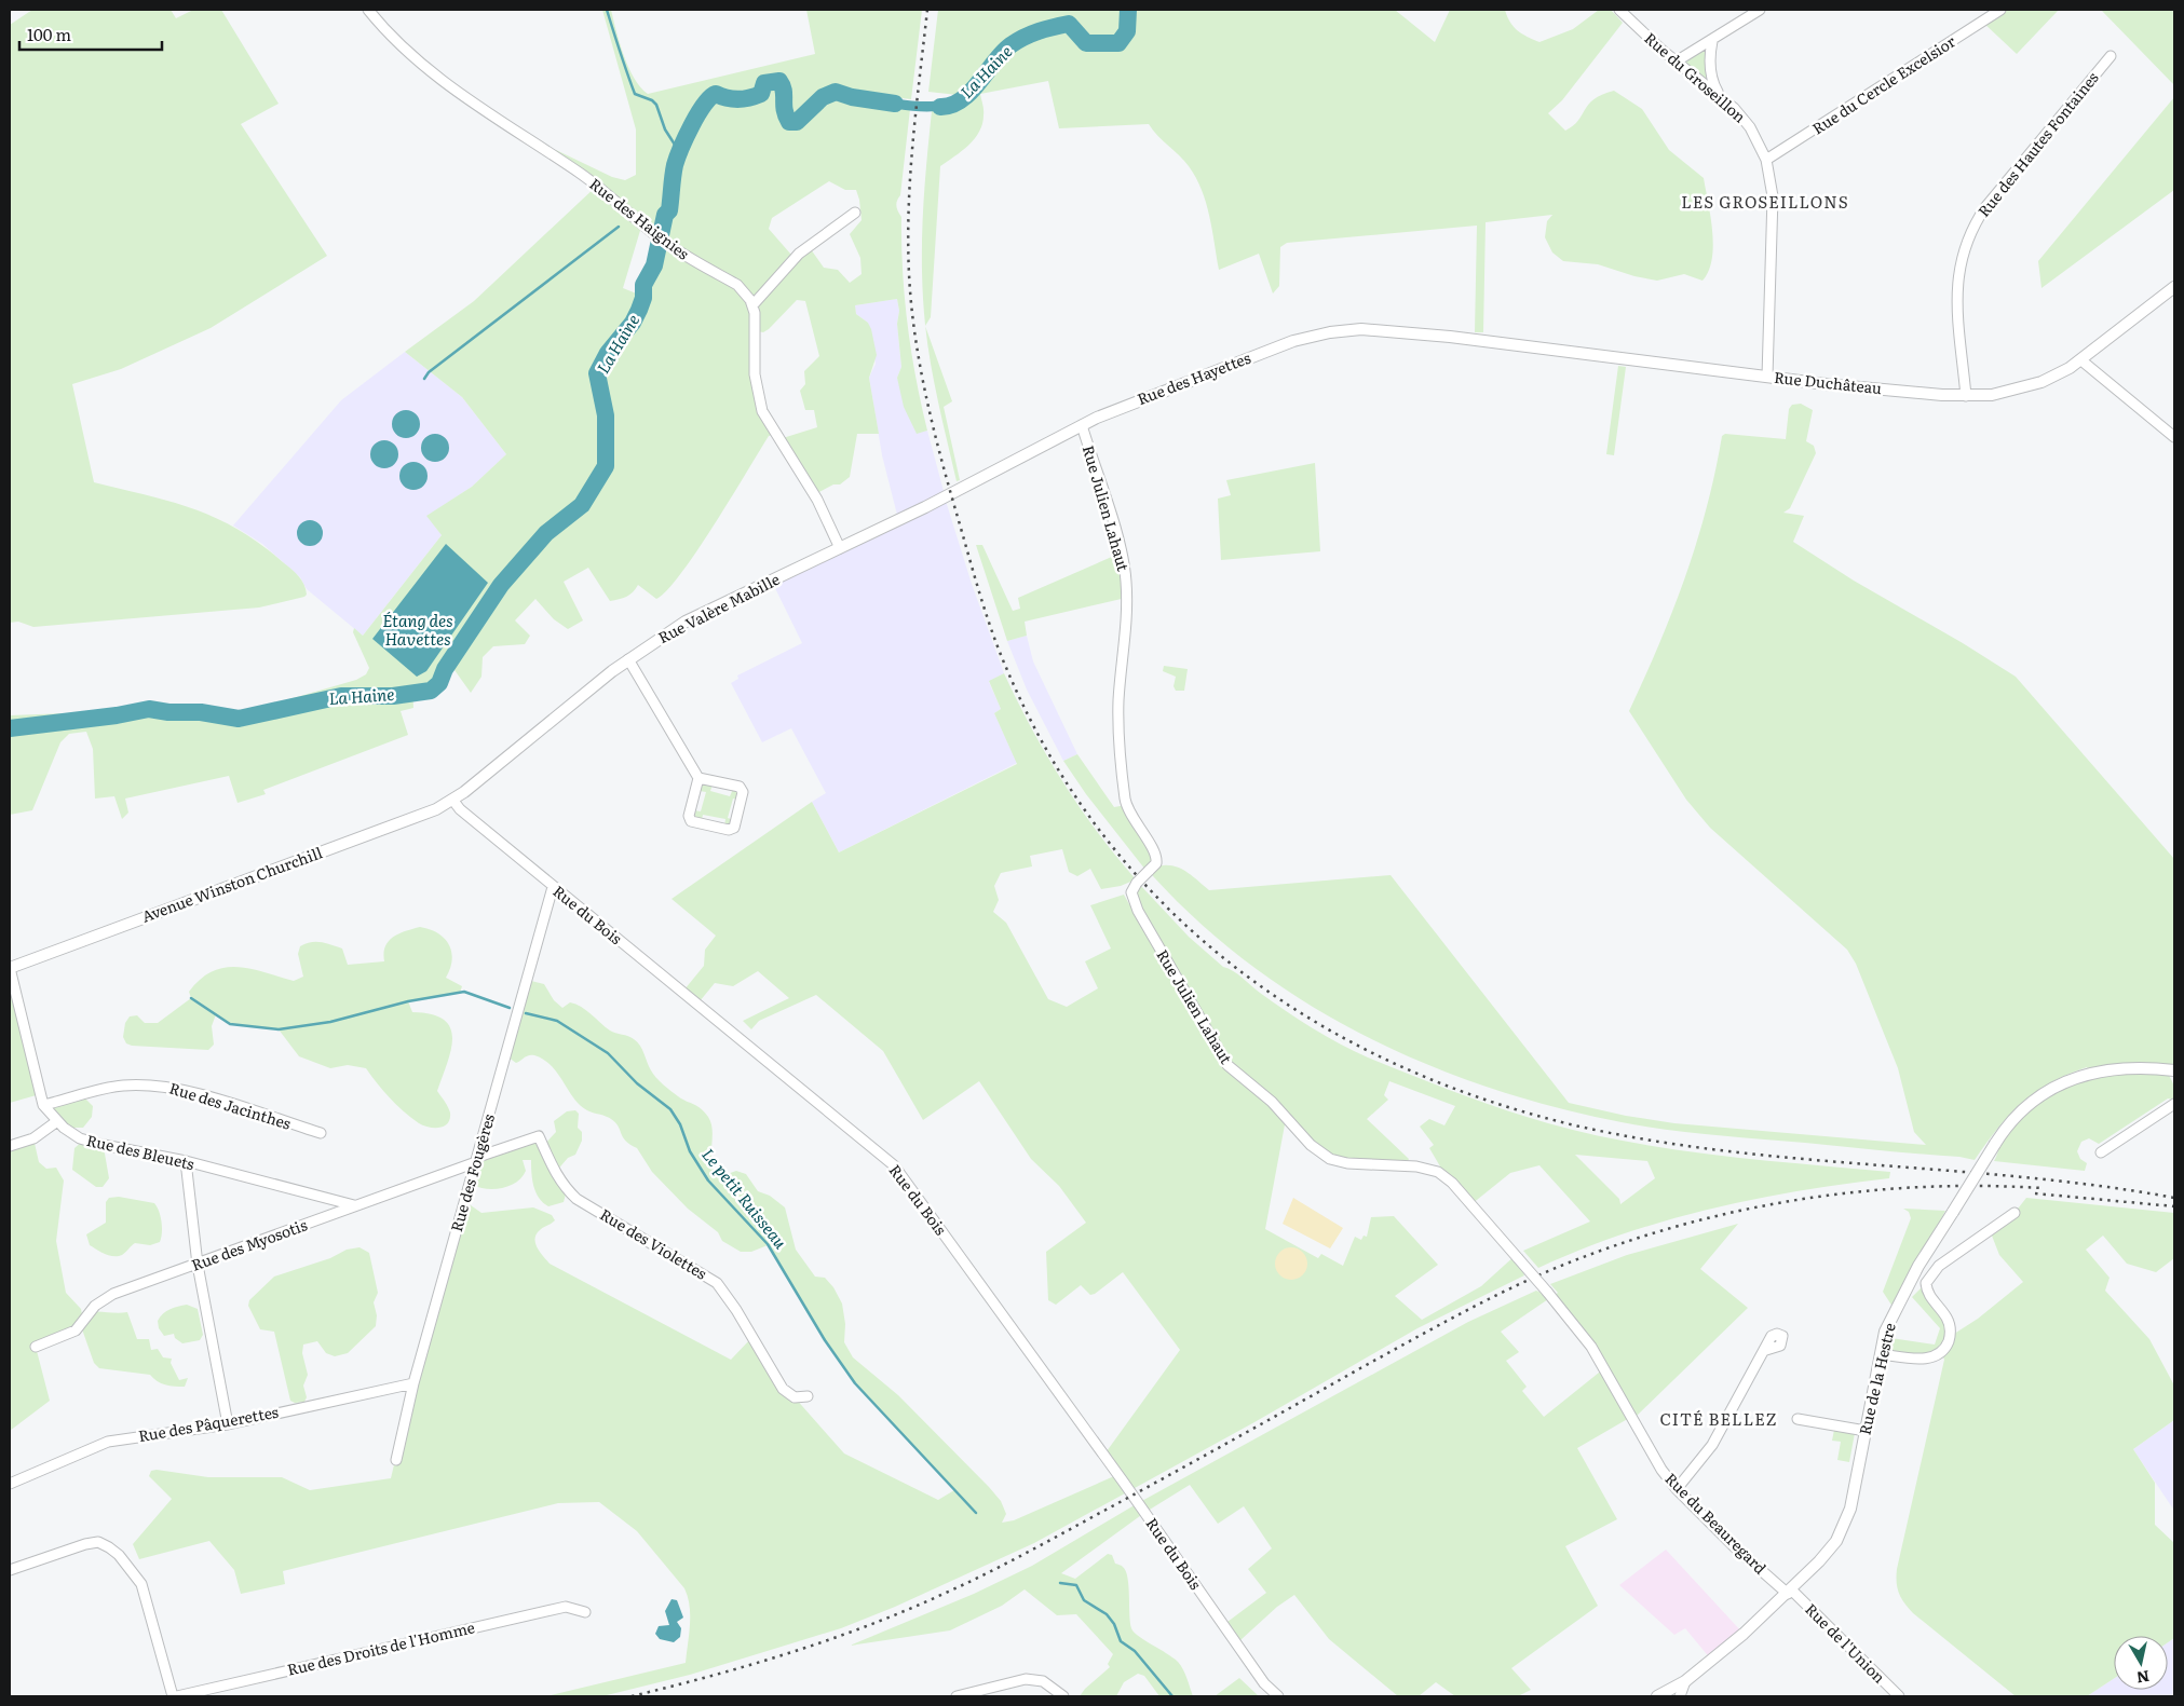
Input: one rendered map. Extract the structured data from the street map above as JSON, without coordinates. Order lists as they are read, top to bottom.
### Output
{
  "streets": {
    "street": [
      "Rue du Groseillon",
      "Rue du Cercle Excelsior",
      "Rue des Hautes Fontaines",
      "Rue des Haignies",
      "Rue des Hayettes",
      "Rue Duchâteau",
      "Rue Julien Lahaut",
      "Rue Valère Mabille",
      "Avenue Winston Churchill",
      "Rue du Bois",
      "Rue des Jacinthes",
      "Rue des Bleuets",
      "Rue des Fougères",
      "Rue des Violettes",
      "Rue des Myosotis",
      "Rue de la Hestre",
      "Rue des Pâquerettes",
      "Rue du Beauregard",
      "Rue de l'Union",
      "Rue des Droits de l'Homme"
    ]
  },
  "crossings": [
    ["Rue du Groseillon", "Rue du Cercle Excelsior"],
    ["Rue du Groseillon", "Rue Duchâteau"],
    ["Rue des Hautes Fontaines", "Rue Duchâteau"],
    ["Rue des Hayettes", "Rue Duchâteau"],
    ["Rue des Hayettes", "Rue Julien Lahaut"],
    ["Rue des Hayettes", "Rue Valère Mabille"],
    ["Rue Julien Lahaut", "Rue du Beauregard"],
    ["Rue Valère Mabille", "Avenue Winston Churchill"],
    ["Rue Valère Mabille", "Rue du Bois"],
    ["Avenue Winston Churchill", "Rue du Bois"],
    ["Avenue Winston Churchill", "Rue des Bleuets"],
    ["Rue du Bois", "Rue des Fougères"],
    ["Rue des Jacinthes", "Rue des Bleuets"],
    ["Rue des Bleuets", "Rue des Myosotis"],
    ["Rue des Fougères", "Rue des Violettes"],
    ["Rue des Fougères", "Rue des Myosotis"],
    ["Rue des Fougères", "Rue des Pâquerettes"],
    ["Rue des Violettes", "Rue des Myosotis"],
    ["Rue de la Hestre", "Rue du Beauregard"],
    ["Rue de la Hestre", "Rue de l'Union"],
    ["Rue du Beauregard", "Rue de l'Union"]
  ],
  "districts": ["LES GROSEILLONS", "CITÉ BELLEZ"],
  "water": ["La Haine", "Étang des Havettes", "Le petit Ruisseau"],
  "scale_bar": "100 m",
  "north": "bottom"
}
